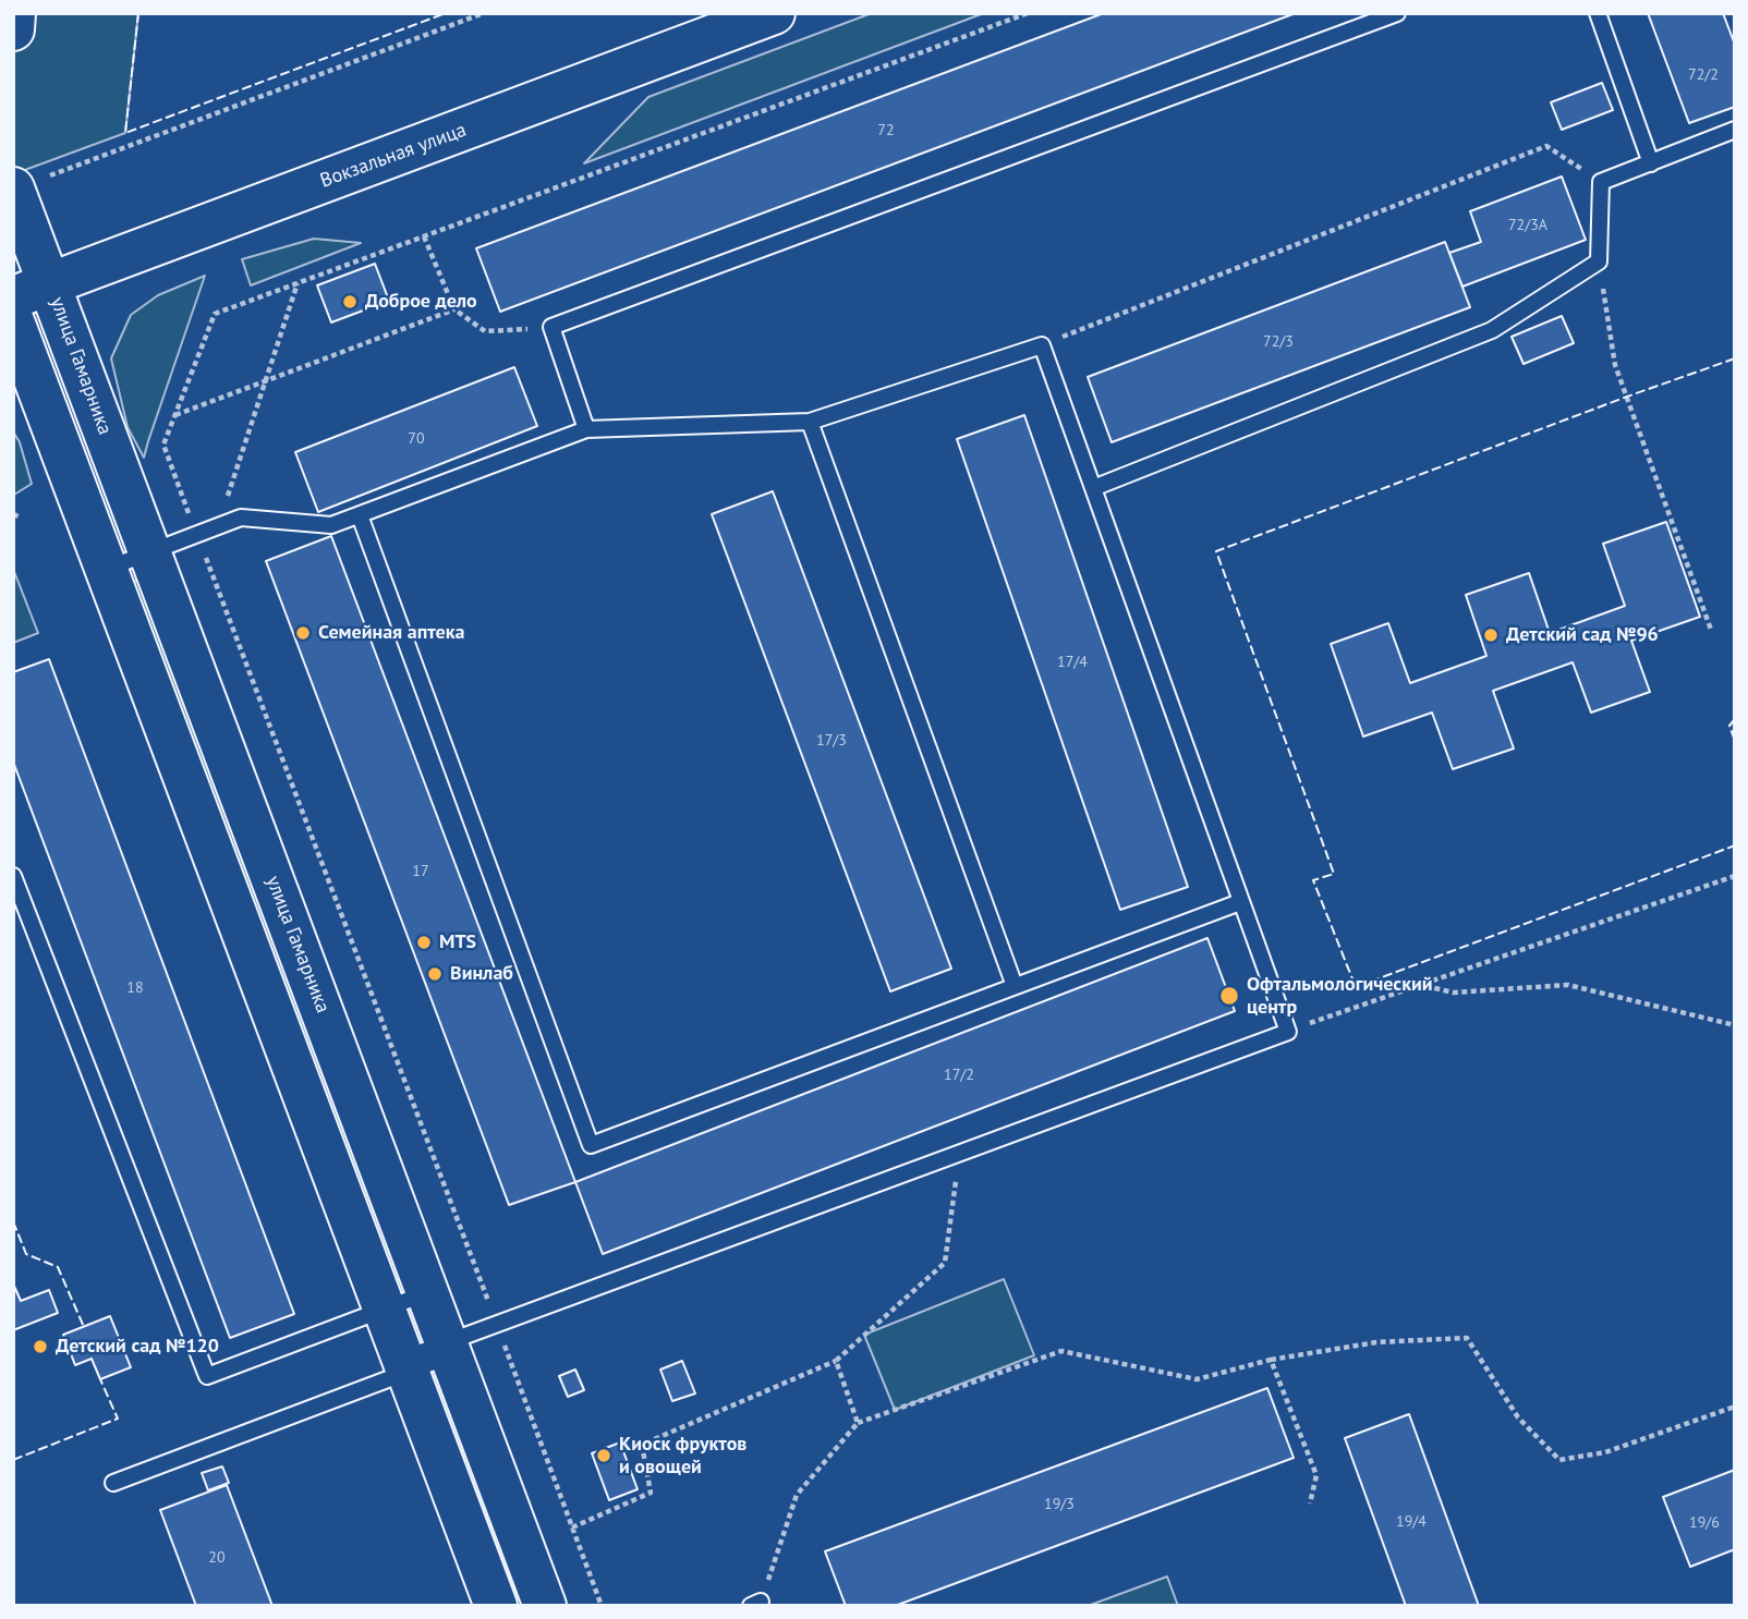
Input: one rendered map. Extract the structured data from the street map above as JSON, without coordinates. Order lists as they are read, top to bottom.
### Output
{
  "streets": {
    "street": ["Вокзальная улица", "улица Гамарника"]
  },
  "crossings": [
    ["Вокзальная улица", "улица Гамарника"]
  ],
  "places": [
    "Доброе дело",
    "Семейная аптека",
    "Детский сад №96",
    "MTS",
    "Винлаб",
    "Офтальмологический центр",
    "Детский сад №120",
    "Киоск фруктов и овощей"
  ],
  "house_numbers": [
    "72/2",
    "72",
    "72/3А",
    "72/3",
    "70",
    "17/4",
    "17/3",
    "17",
    "18",
    "17/2",
    "19/3",
    "19/4",
    "19/6",
    "20"
  ]
}
